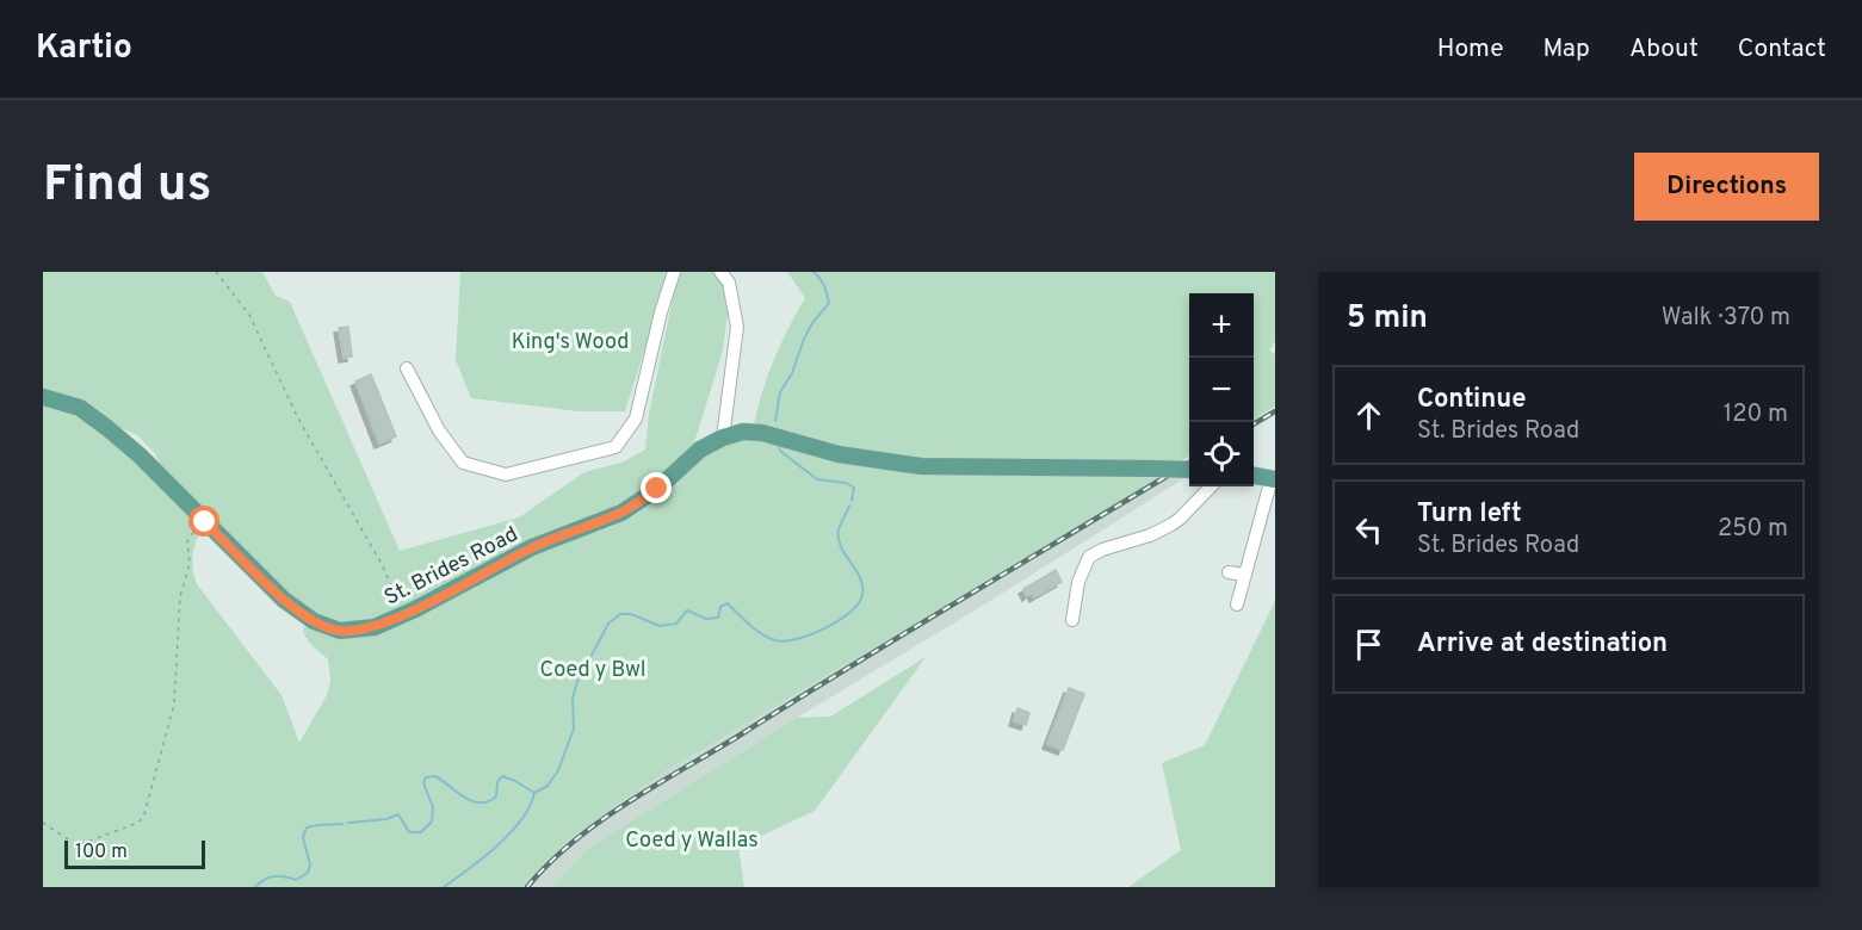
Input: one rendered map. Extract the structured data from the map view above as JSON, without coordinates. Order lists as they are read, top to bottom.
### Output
{
  "streets": {
    "main road": ["St. Brides Road"]
  },
  "parks": ["King's Wood", "Coed y Bwl", "Coed y Wallas"],
  "scale_bar": "100 m",
  "page": {
    "header": "Kartio",
    "nav": [
      "Home",
      "Map",
      "About",
      "Contact"
    ],
    "buttons": "Directions",
    "title": "Find us",
    "heading": ["5 min", "Walk · 370 m"],
    "map_buttons": ["+", "−"],
    "list": [
      ["Continue", "St. Brides Road", "120 m"],
      ["Turn left", "St. Brides Road", "250 m"],
      "Arrive at destination"
    ],
    "scale": "100 m"
  }
}
